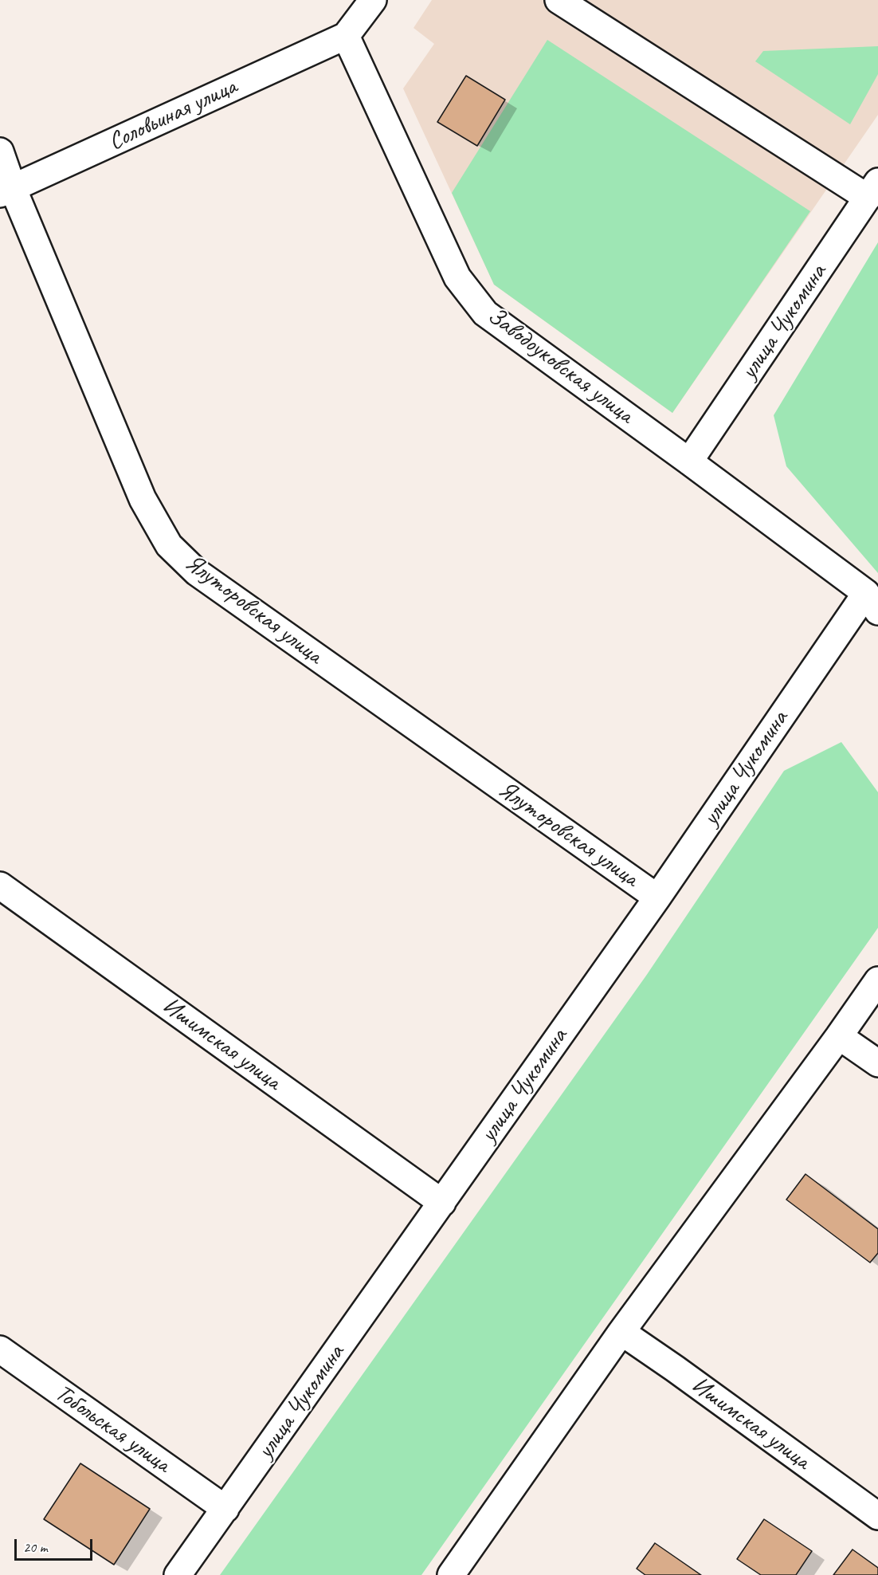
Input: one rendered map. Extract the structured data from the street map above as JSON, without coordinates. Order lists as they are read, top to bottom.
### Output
{
  "streets": {
    "street": [
      "Соловьиная улица",
      "улица Чукомина",
      "Заводоуковская улица",
      "Ялуторовская улица",
      "Ишимская улица",
      "Тобольская улица"
    ]
  },
  "crossings": [
    ["Соловьиная улица", "Заводоуковская улица"],
    ["Соловьиная улица", "Ялуторовская улица"],
    ["улица Чукомина", "Заводоуковская улица"],
    ["улица Чукомина", "Ялуторовская улица"],
    ["улица Чукомина", "Ишимская улица"],
    ["улица Чукомина", "Тобольская улица"]
  ],
  "scale_bar": "20 m"
}
